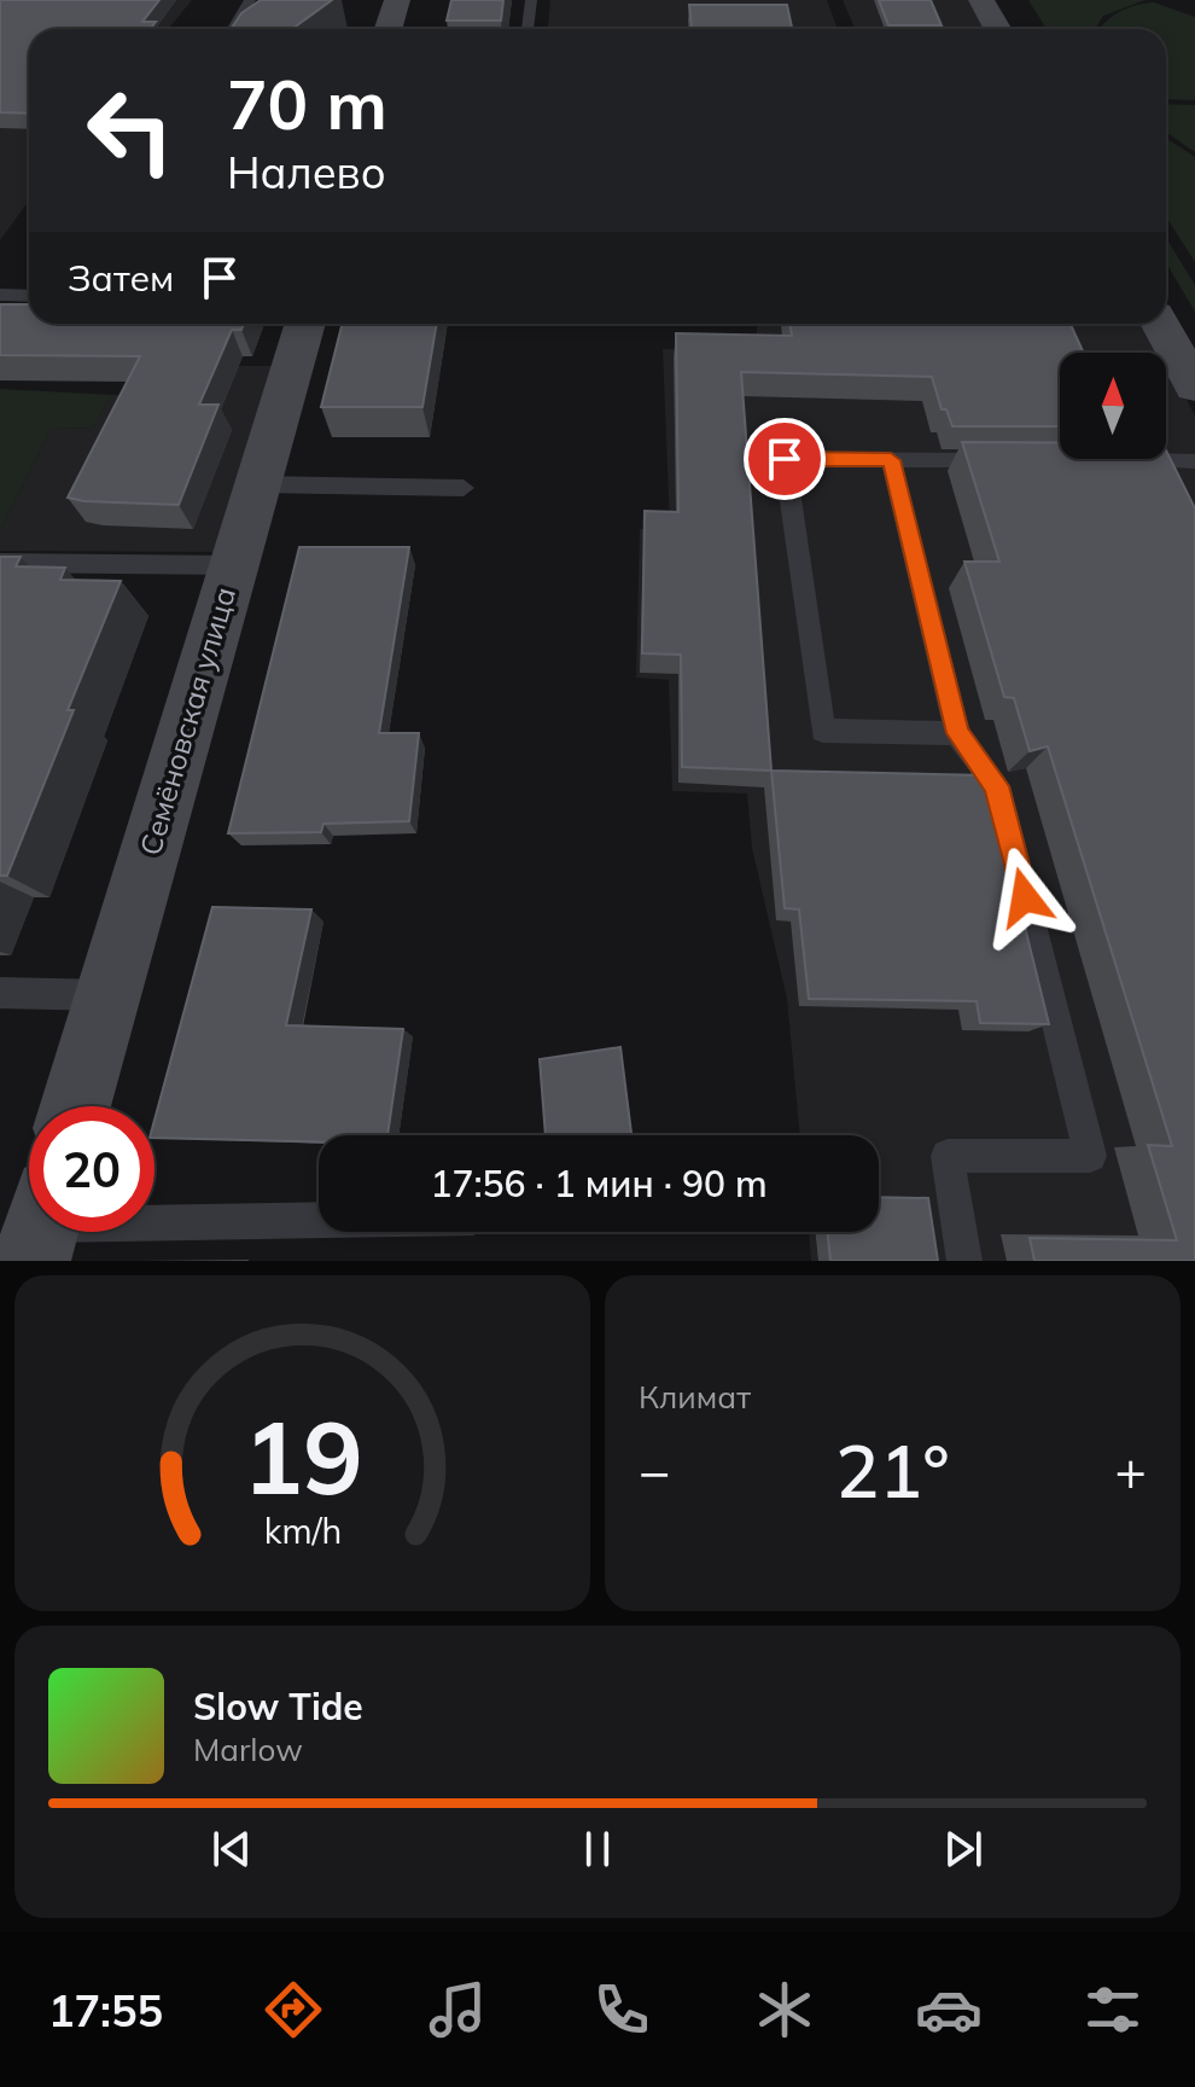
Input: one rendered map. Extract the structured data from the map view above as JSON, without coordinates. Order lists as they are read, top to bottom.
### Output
{
  "streets": {
    "street": ["Семёновская улица"]
  },
  "north": "top",
  "page": {
    "turn": ["70 m", "Налево"],
    "then": "Затем",
    "limit": "20",
    "trip": "17:56 · 1 мин · 90 m",
    "tile": "Климат",
    "heat": ["−", "21°", "+"],
    "song": ["Slow Tide", "Marlow"],
    "tabs": "17:55",
    "gauge": ["19", "km/h"]
  }
}
